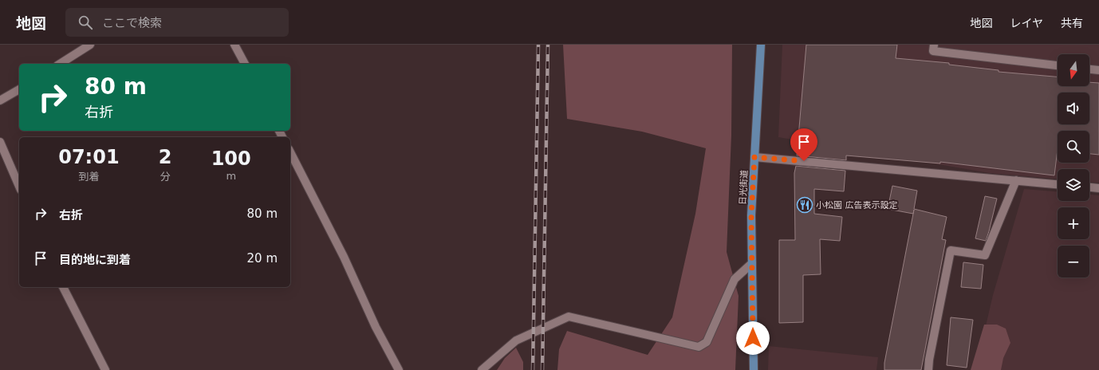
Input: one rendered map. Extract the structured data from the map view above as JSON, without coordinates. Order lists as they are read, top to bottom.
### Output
{
  "streets": {
    "main road": ["日光街道"]
  },
  "places": {
    "restaurant": ["小松園 広告表示設定"]
  },
  "north": "bottom",
  "page": {
    "header": "地図",
    "search": "ここで検索",
    "nav": ["地図", "レイヤ", "共有"],
    "map_buttons": ["+", "−"],
    "turn": ["80 m", "右折"],
    "eta": [
      "07:01",
      "到着",
      "2",
      "分",
      "100",
      "m"
    ],
    "list": [
      {
        "name": "右折",
        "value": "80 m"
      },
      {
        "name": "目的地に到着",
        "value": "20 m"
      }
    ]
  }
}
